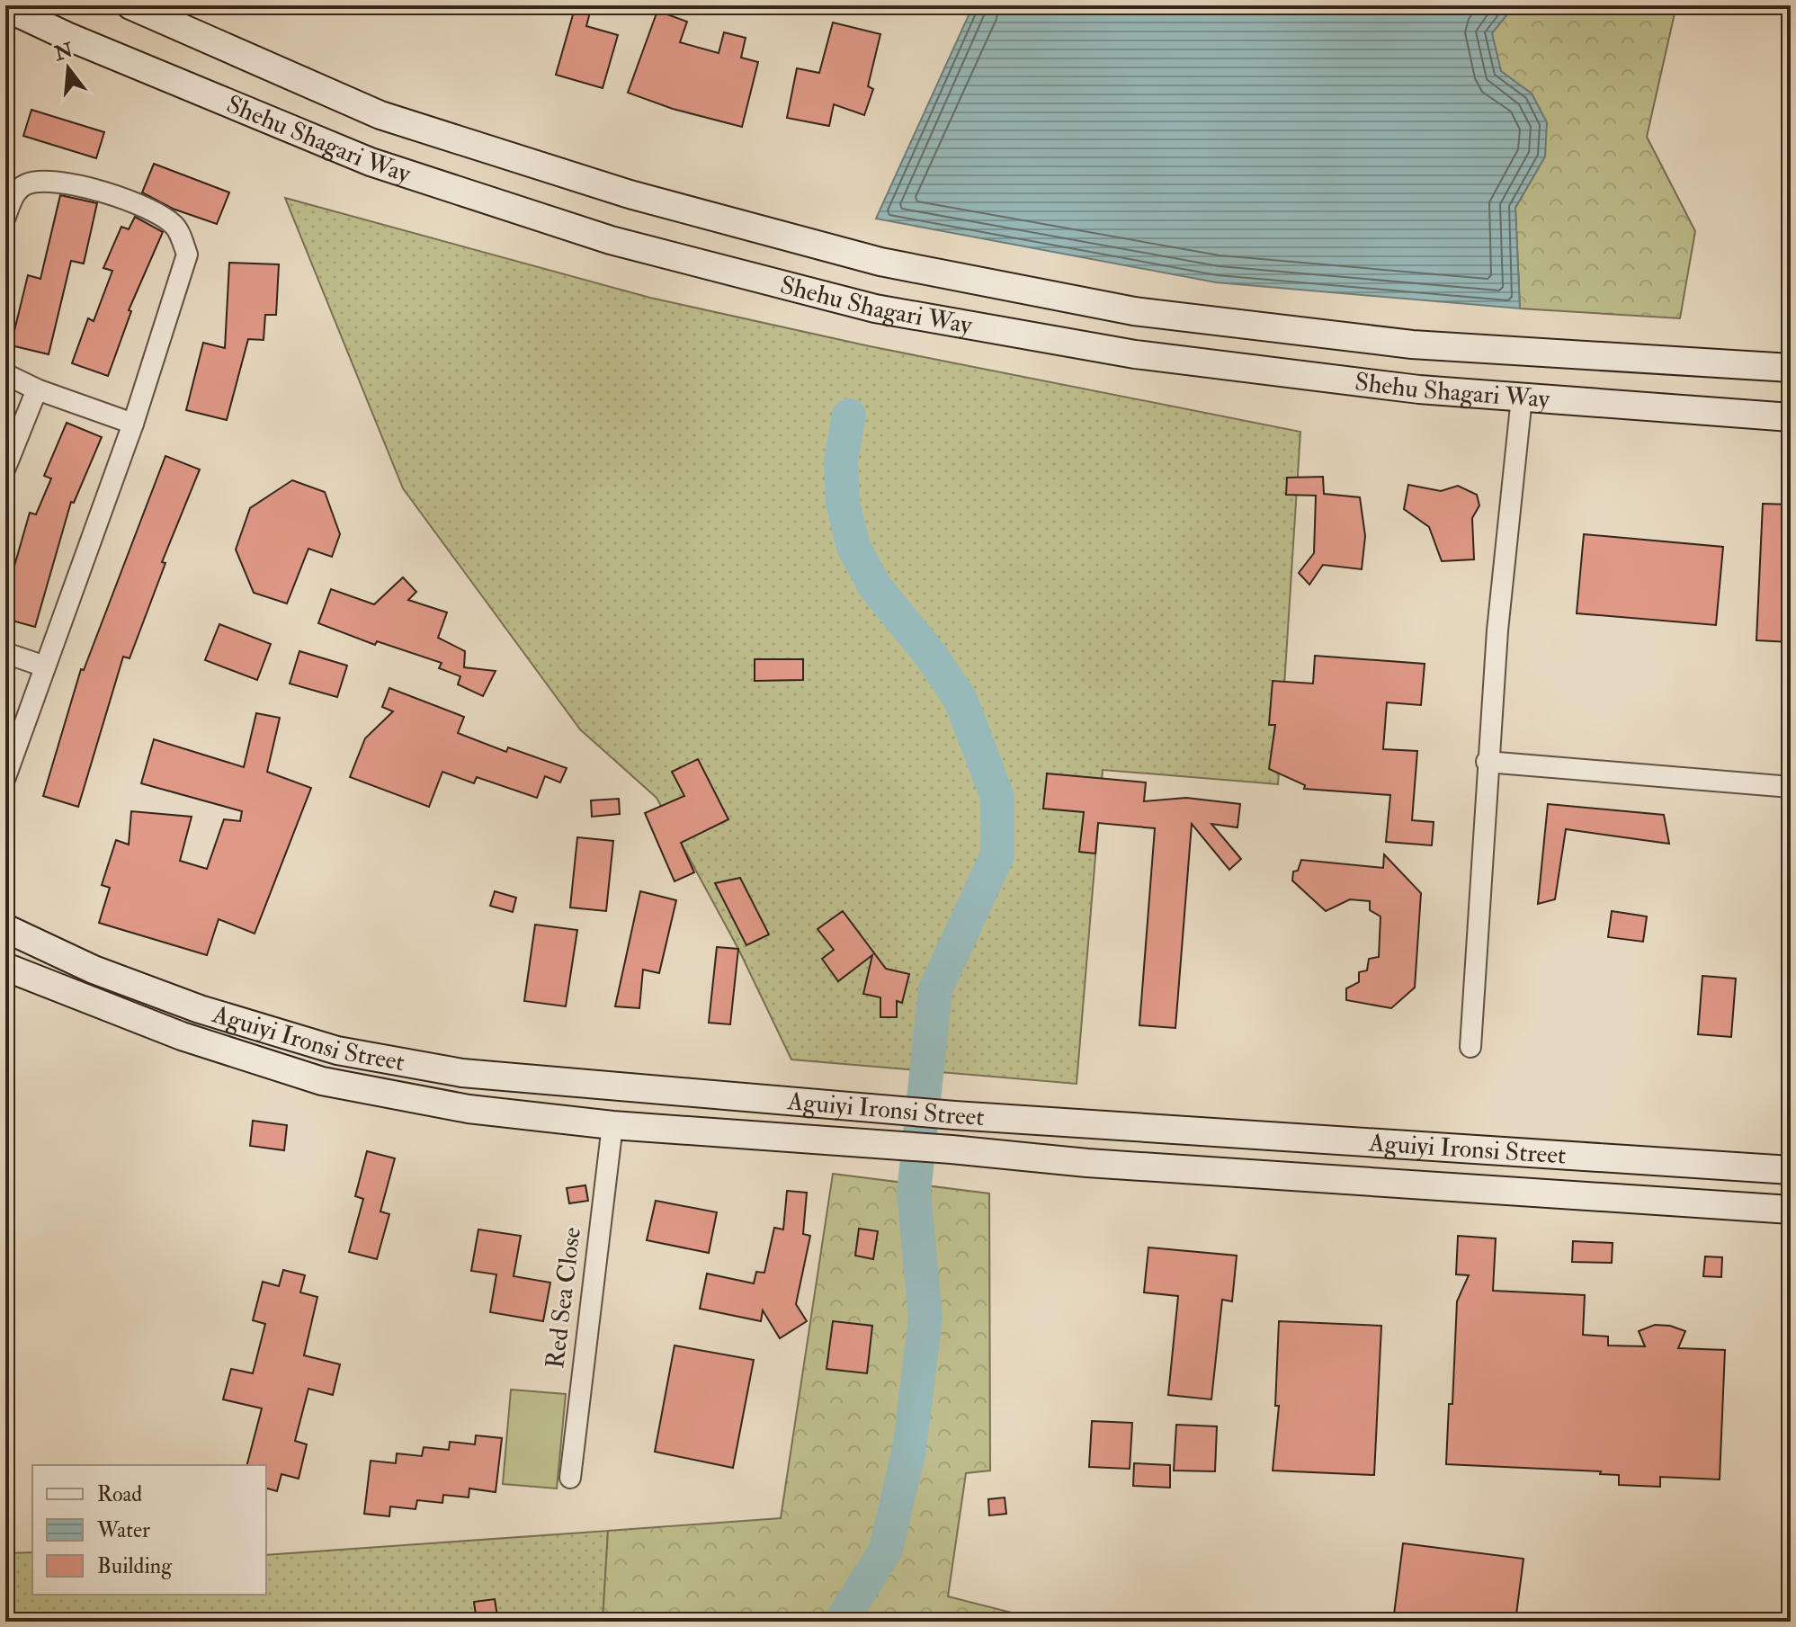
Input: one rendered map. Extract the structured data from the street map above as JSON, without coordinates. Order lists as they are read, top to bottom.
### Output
{
  "streets": {
    "main road": ["Shehu Shagari Way", "Aguiyi Ironsi Street"],
    "street": ["Red Sea Close"]
  },
  "crossings": [
    ["Aguiyi Ironsi Street", "Red Sea Close"]
  ],
  "legend": ["Road", "Water", "Building"],
  "north": "top"
}
